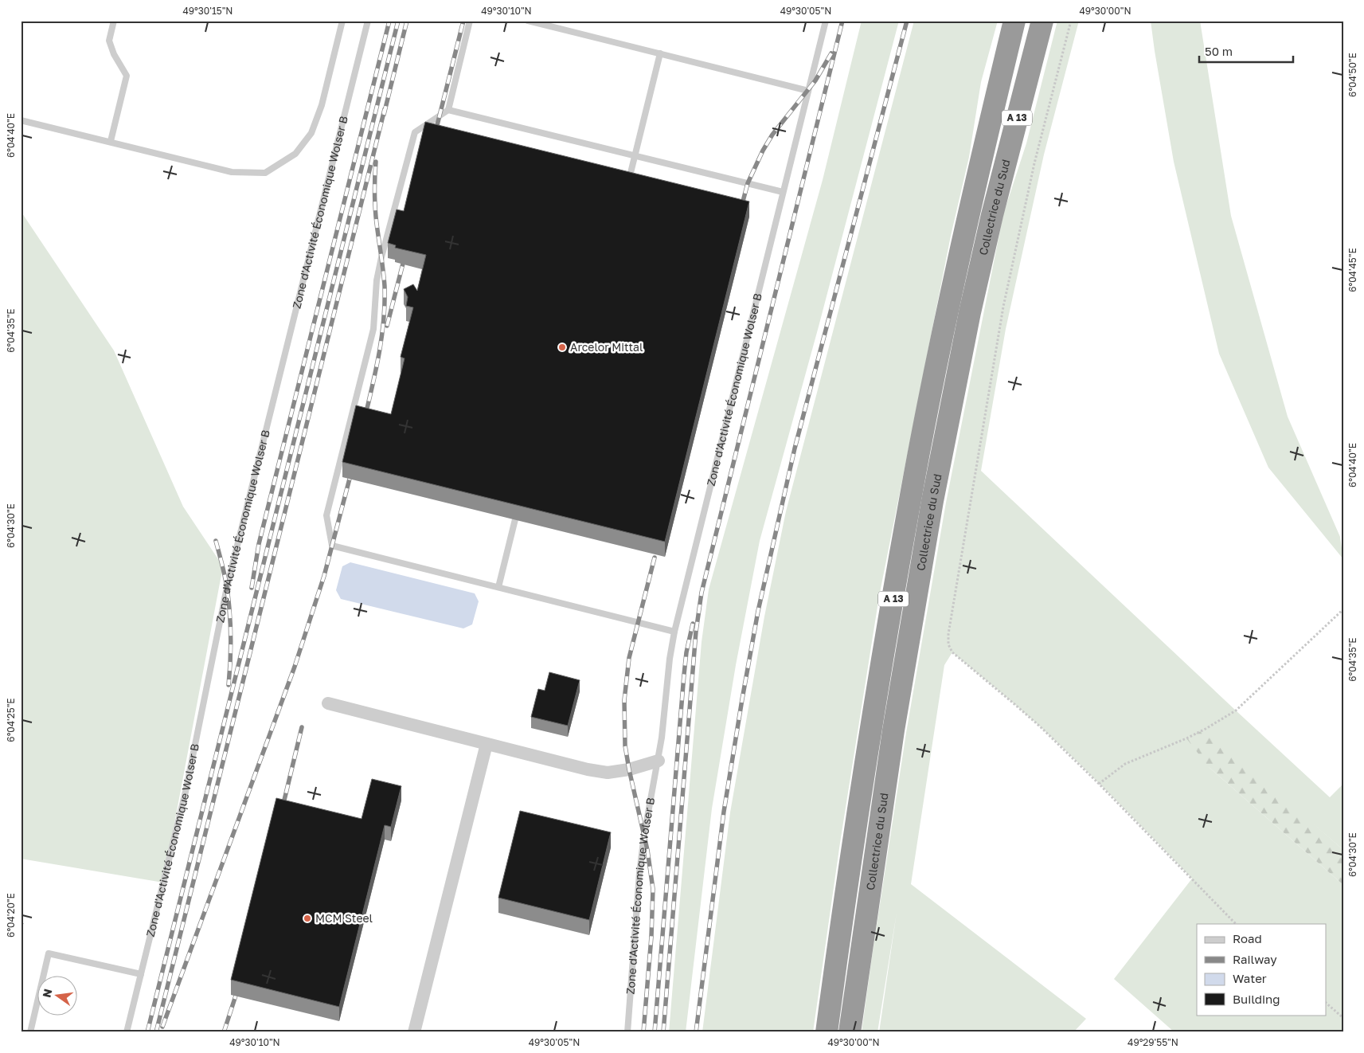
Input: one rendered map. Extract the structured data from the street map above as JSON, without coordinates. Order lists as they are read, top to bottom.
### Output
{
  "streets": {
    "highway": ["A 13", "Collectrice du Sud"],
    "lane": ["Zone d'Activité Économique Wolser B"]
  },
  "places": ["Arcelor Mittal", "MCM Steel"],
  "legend": [
    "Road",
    "Railway",
    "Water",
    "Building"
  ],
  "scale_bar": "50 m",
  "north": "left",
  "coordinates": [
    "49°30'15\"N",
    "49°30'10\"N",
    "49°30'05\"N",
    "49°30'00\"N",
    "6°04'50\"E",
    "6°04'40\"E",
    "6°04'45\"E",
    "6°04'35\"E",
    "6°04'30\"E",
    "6°04'25\"E",
    "6°04'20\"E",
    "49°29'55\"N"
  ]
}
